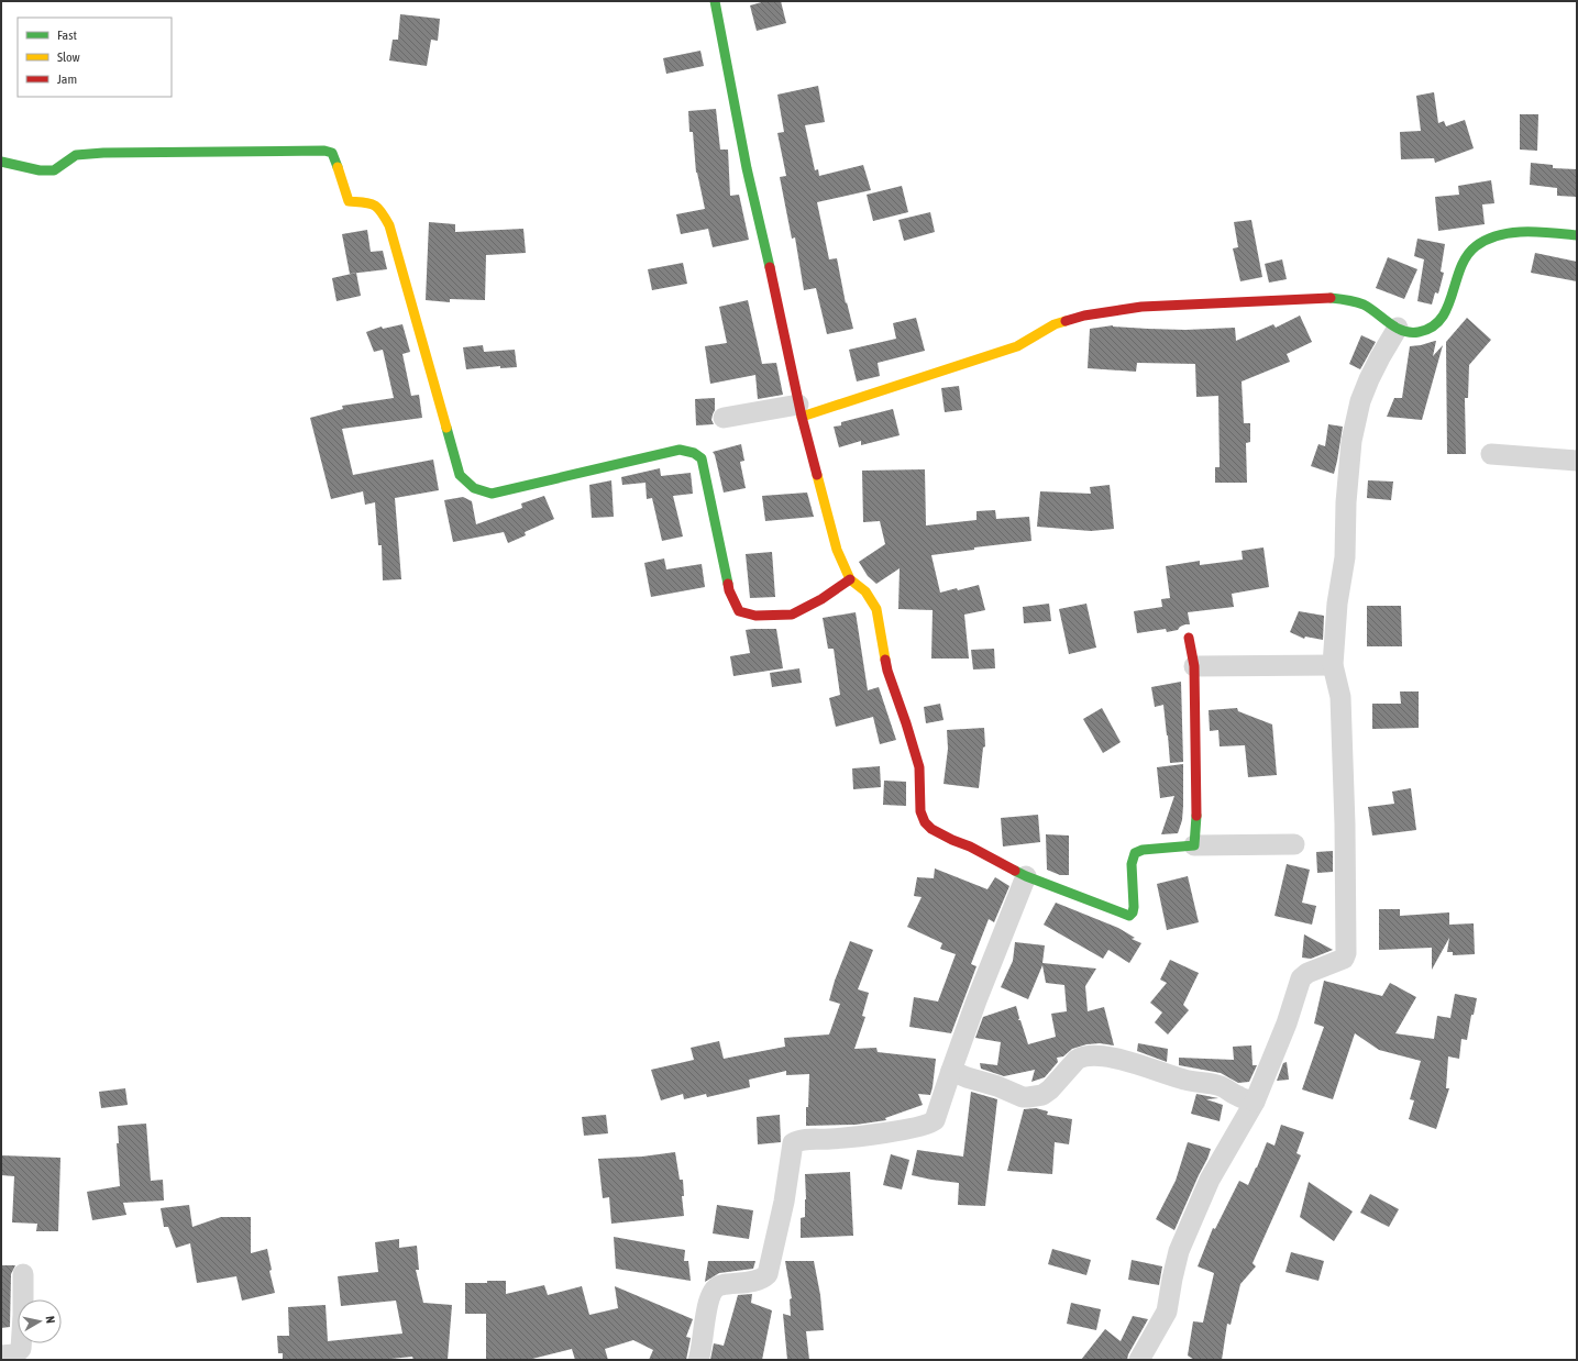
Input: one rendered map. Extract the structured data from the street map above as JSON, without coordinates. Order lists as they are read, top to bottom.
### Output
{
  "legend": ["Fast", "Slow", "Jam"],
  "north": "right"
}
